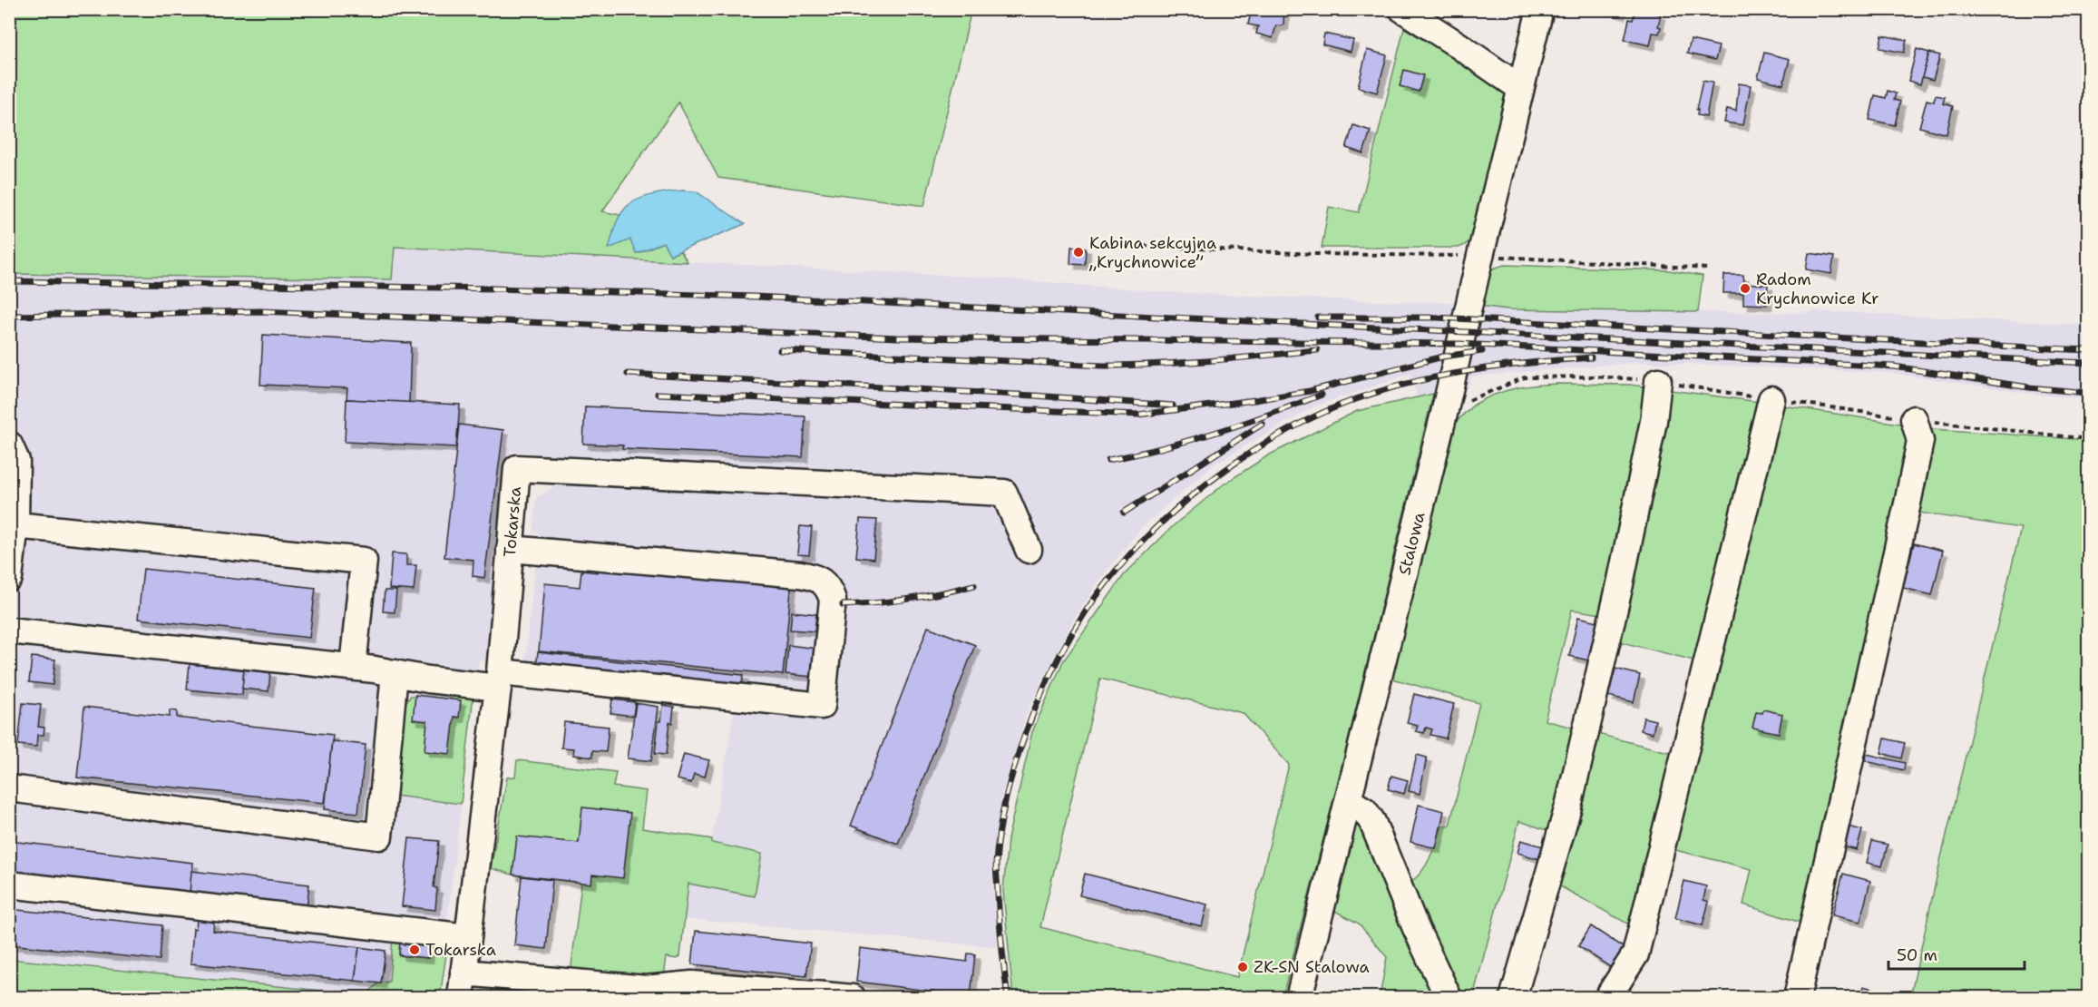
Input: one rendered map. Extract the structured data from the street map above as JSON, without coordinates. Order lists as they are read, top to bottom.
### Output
{
  "streets": {
    "street": ["Tokarska", "Stalowa"]
  },
  "places": [
    "Kabina sekcyjna „Krychnowice”",
    "Radom Krychnowice Kr",
    "Tokarska",
    "ZK-SN Stalowa"
  ],
  "scale_bar": "50 m"
}
